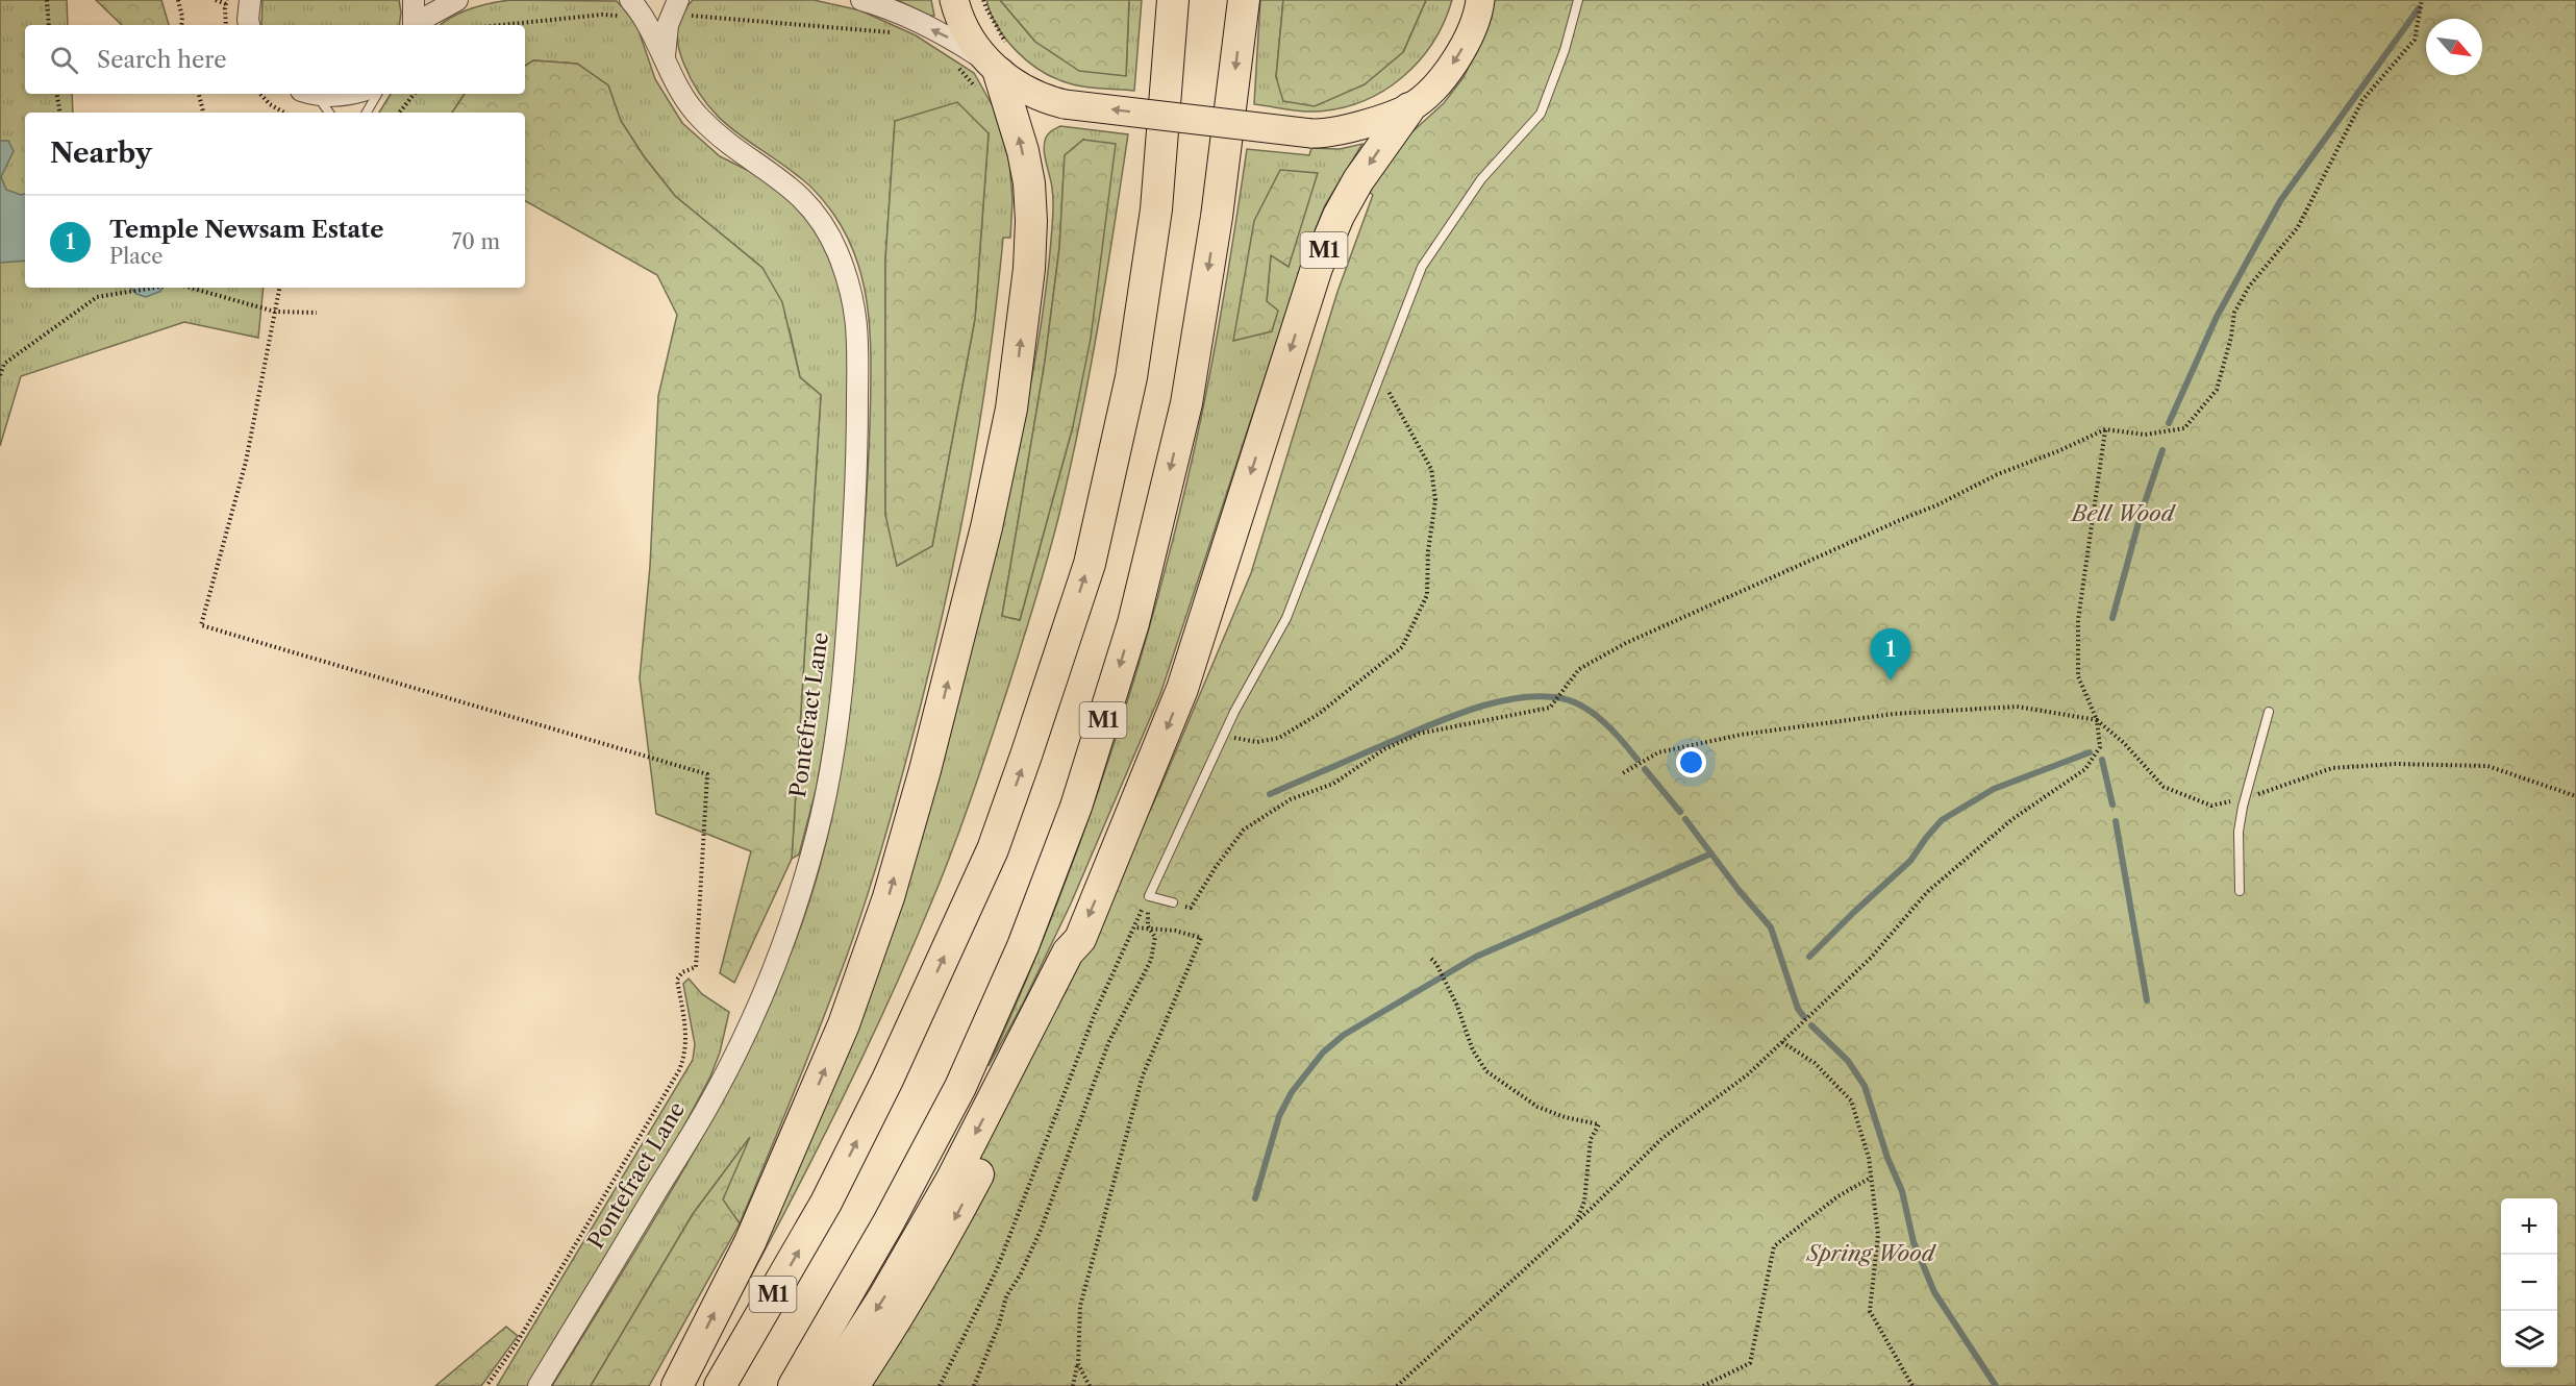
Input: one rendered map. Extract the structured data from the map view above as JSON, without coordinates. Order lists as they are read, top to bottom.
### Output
{
  "streets": {
    "highway": ["M1"],
    "street": ["Pontefract Lane"]
  },
  "parks": ["Bell Wood", "Spring Wood"],
  "north": "bottom right",
  "page": {
    "search": "Search here",
    "heading": "Nearby",
    "list": [
      {
        "mark": "1",
        "name": "Temple Newsam Estate",
        "note": "Place",
        "value": "70 m"
      }
    ],
    "pins": "1",
    "map_buttons": ["+", "−"]
  }
}
